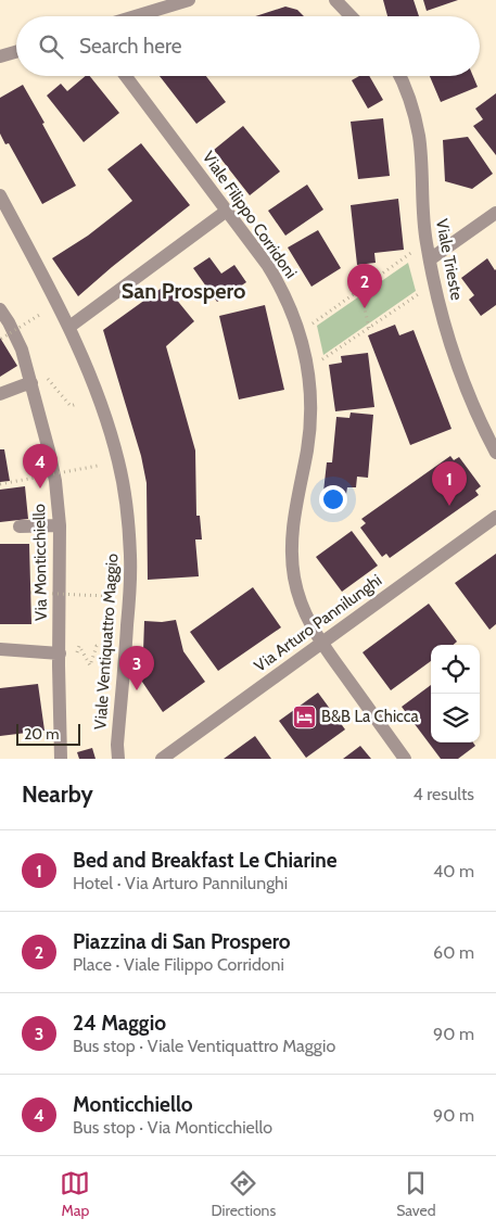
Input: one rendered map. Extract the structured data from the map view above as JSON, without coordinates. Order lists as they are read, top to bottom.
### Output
{
  "streets": {
    "street": [
      "Viale Filippo Corridoni",
      "Viale Trieste",
      "Via Monticchiello",
      "Via Arturo Pannilunghi",
      "Viale Ventiquattro Maggio"
    ]
  },
  "crossings": [
    ["Viale Filippo Corridoni", "Via Arturo Pannilunghi"]
  ],
  "districts": ["San Prospero"],
  "places": {
    "hotel": ["B&B La Chicca"]
  },
  "scale_bar": "20 m",
  "page": {
    "search": "Search here",
    "pins": [
      "2",
      "4",
      "1",
      "3"
    ],
    "scale": "20 m",
    "heading": ["Nearby", "4 results"],
    "list": [
      {
        "mark": "1",
        "name": "Bed and Breakfast Le Chiarine",
        "note": "Hotel · Via Arturo Pannilunghi",
        "value": "40 m"
      },
      {
        "mark": "2",
        "name": "Piazzina di San Prospero",
        "note": "Place · Viale Filippo Corridoni",
        "value": "60 m"
      },
      {
        "mark": "3",
        "name": "24 Maggio",
        "note": "Bus stop · Viale Ventiquattro Maggio",
        "value": "90 m"
      },
      {
        "mark": "4",
        "name": "Monticchiello",
        "note": "Bus stop · Via Monticchiello",
        "value": "90 m"
      }
    ],
    "nav": ["Map", "Directions", "Saved"]
  }
}
